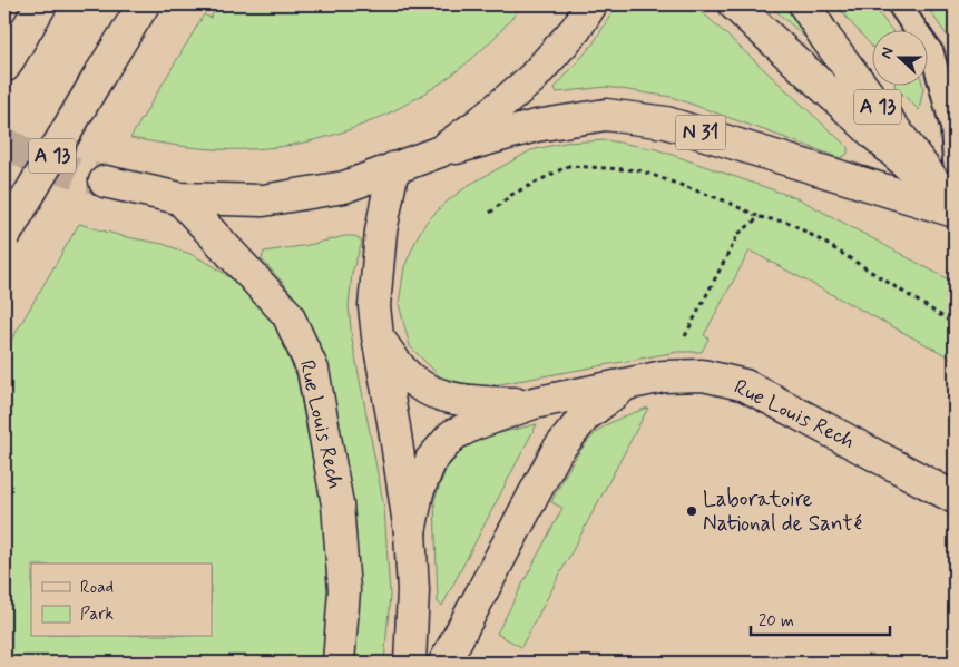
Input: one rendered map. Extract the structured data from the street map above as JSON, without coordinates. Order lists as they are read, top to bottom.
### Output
{
  "streets": {
    "main road": ["A 13", "N 31", "Rue Louis Rech"]
  },
  "crossings": [
    ["A 13", "N 31"],
    ["N 31", "Rue Louis Rech"]
  ],
  "places": ["Laboratoire National de Santé"],
  "legend": ["Road", "Park"],
  "scale_bar": "20 m",
  "north": "left"
}
